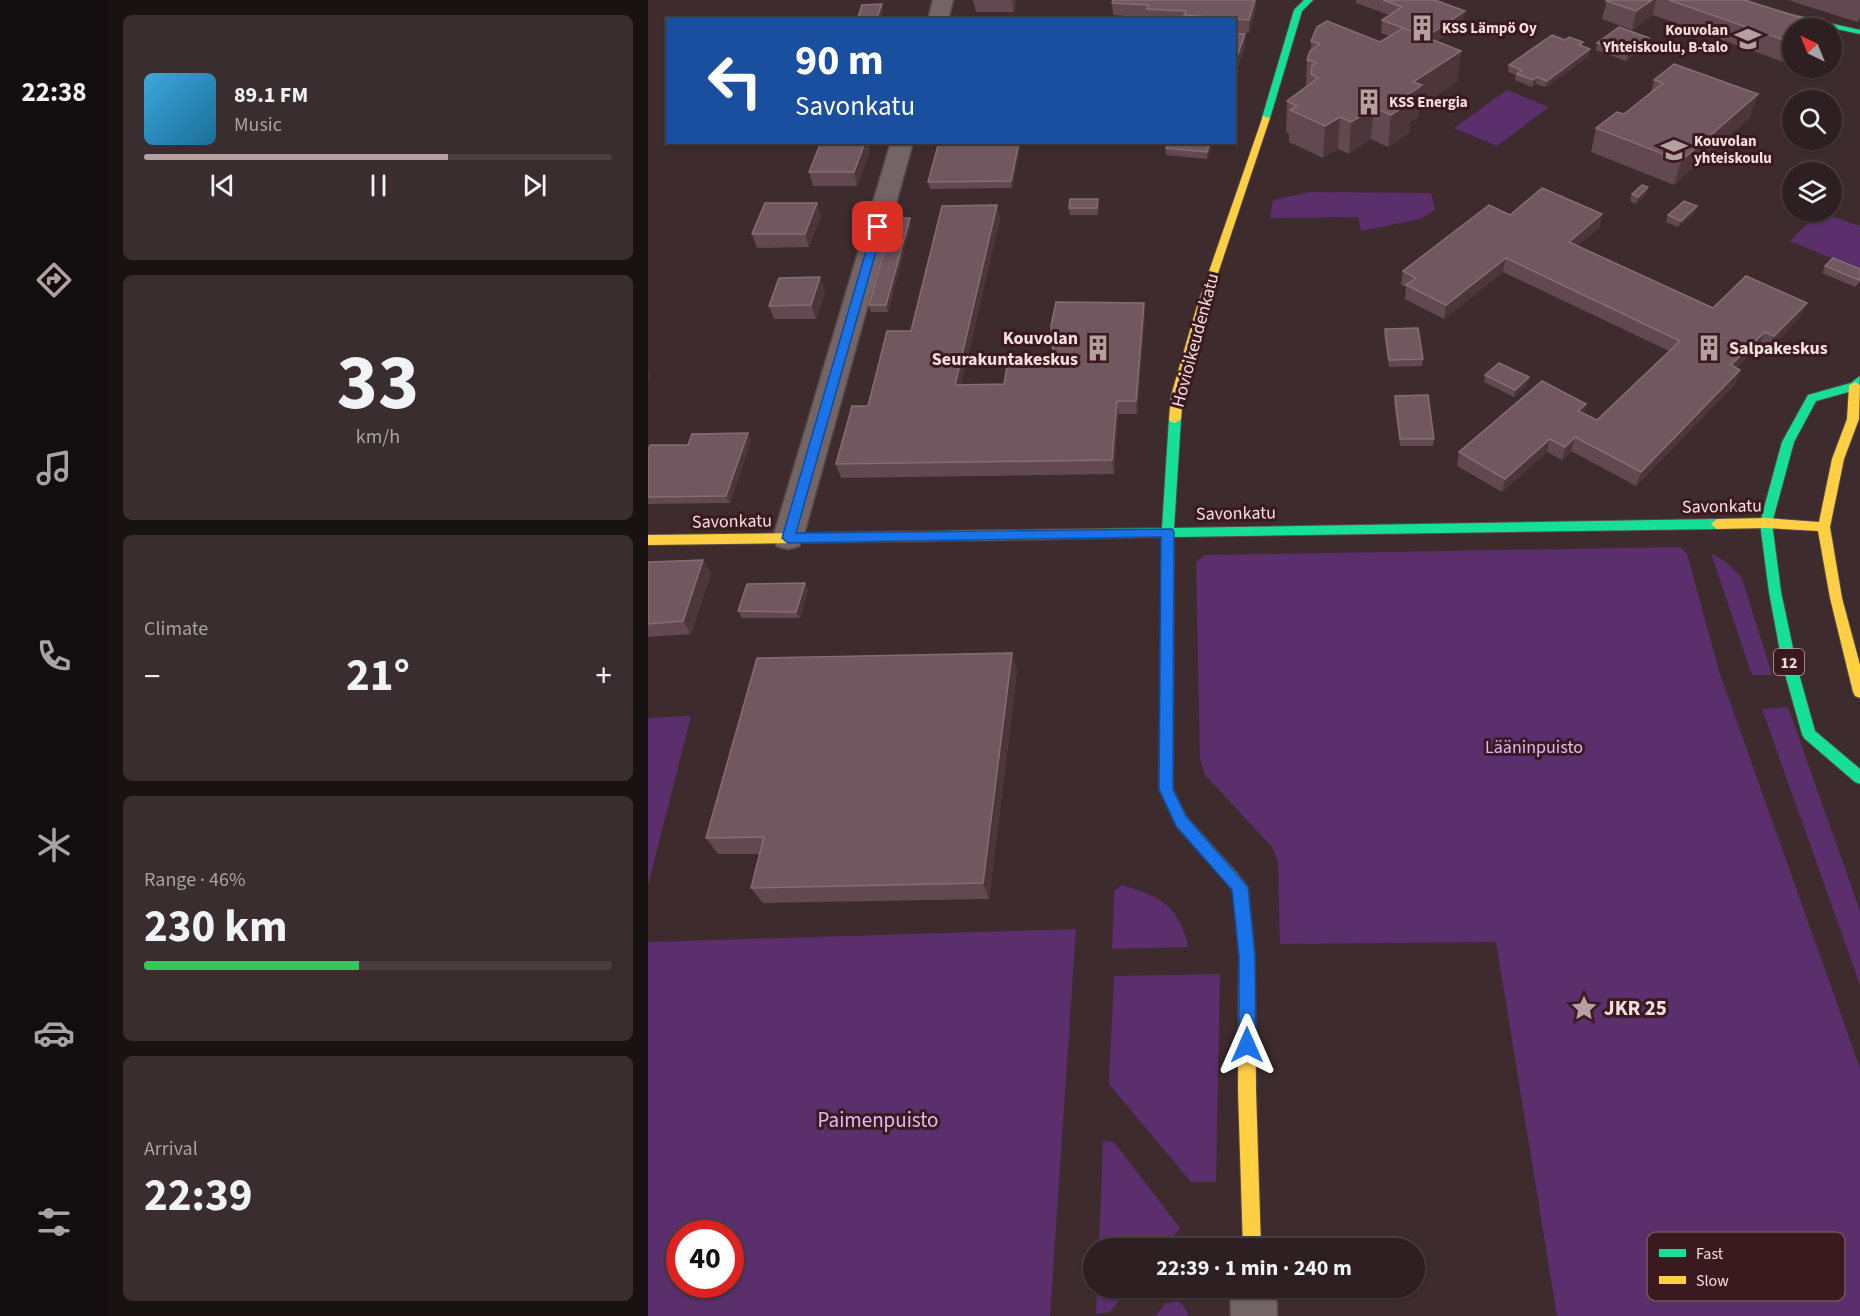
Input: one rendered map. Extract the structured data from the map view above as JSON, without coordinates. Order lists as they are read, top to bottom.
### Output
{
  "streets": {
    "street": ["Hovioikeudenkatu", "Savonkatu", "12"]
  },
  "crossings": [
    ["Hovioikeudenkatu", "Savonkatu"],
    ["Savonkatu", "12"]
  ],
  "parks": ["Lääninpuisto", "Paimenpuisto"],
  "places": {
    "building": [
      "KSS Lämpö Oy",
      "KSS Energia",
      "Kouvolan Seurakuntakeskus",
      "Salpakeskus"
    ],
    "school or university": ["Kouvolan Yhteiskoulu, B-talo", "Kouvolan yhteiskoulu"],
    "place": ["JKR 25"]
  },
  "legend": ["Fast", "Slow"],
  "north": "top left",
  "page": {
    "tabs": "22:38",
    "turn": ["90 m", "Savonkatu"],
    "song": ["89.1 FM", "Music"],
    "tile": [
      ["33", "km/h"],
      "Climate",
      ["Range · 46%", "230 km"],
      ["Arrival", "22:39"]
    ],
    "heat": ["−", "21°", "+"],
    "limit": "40",
    "trip": "22:39 · 1 min · 240 m"
  }
}
